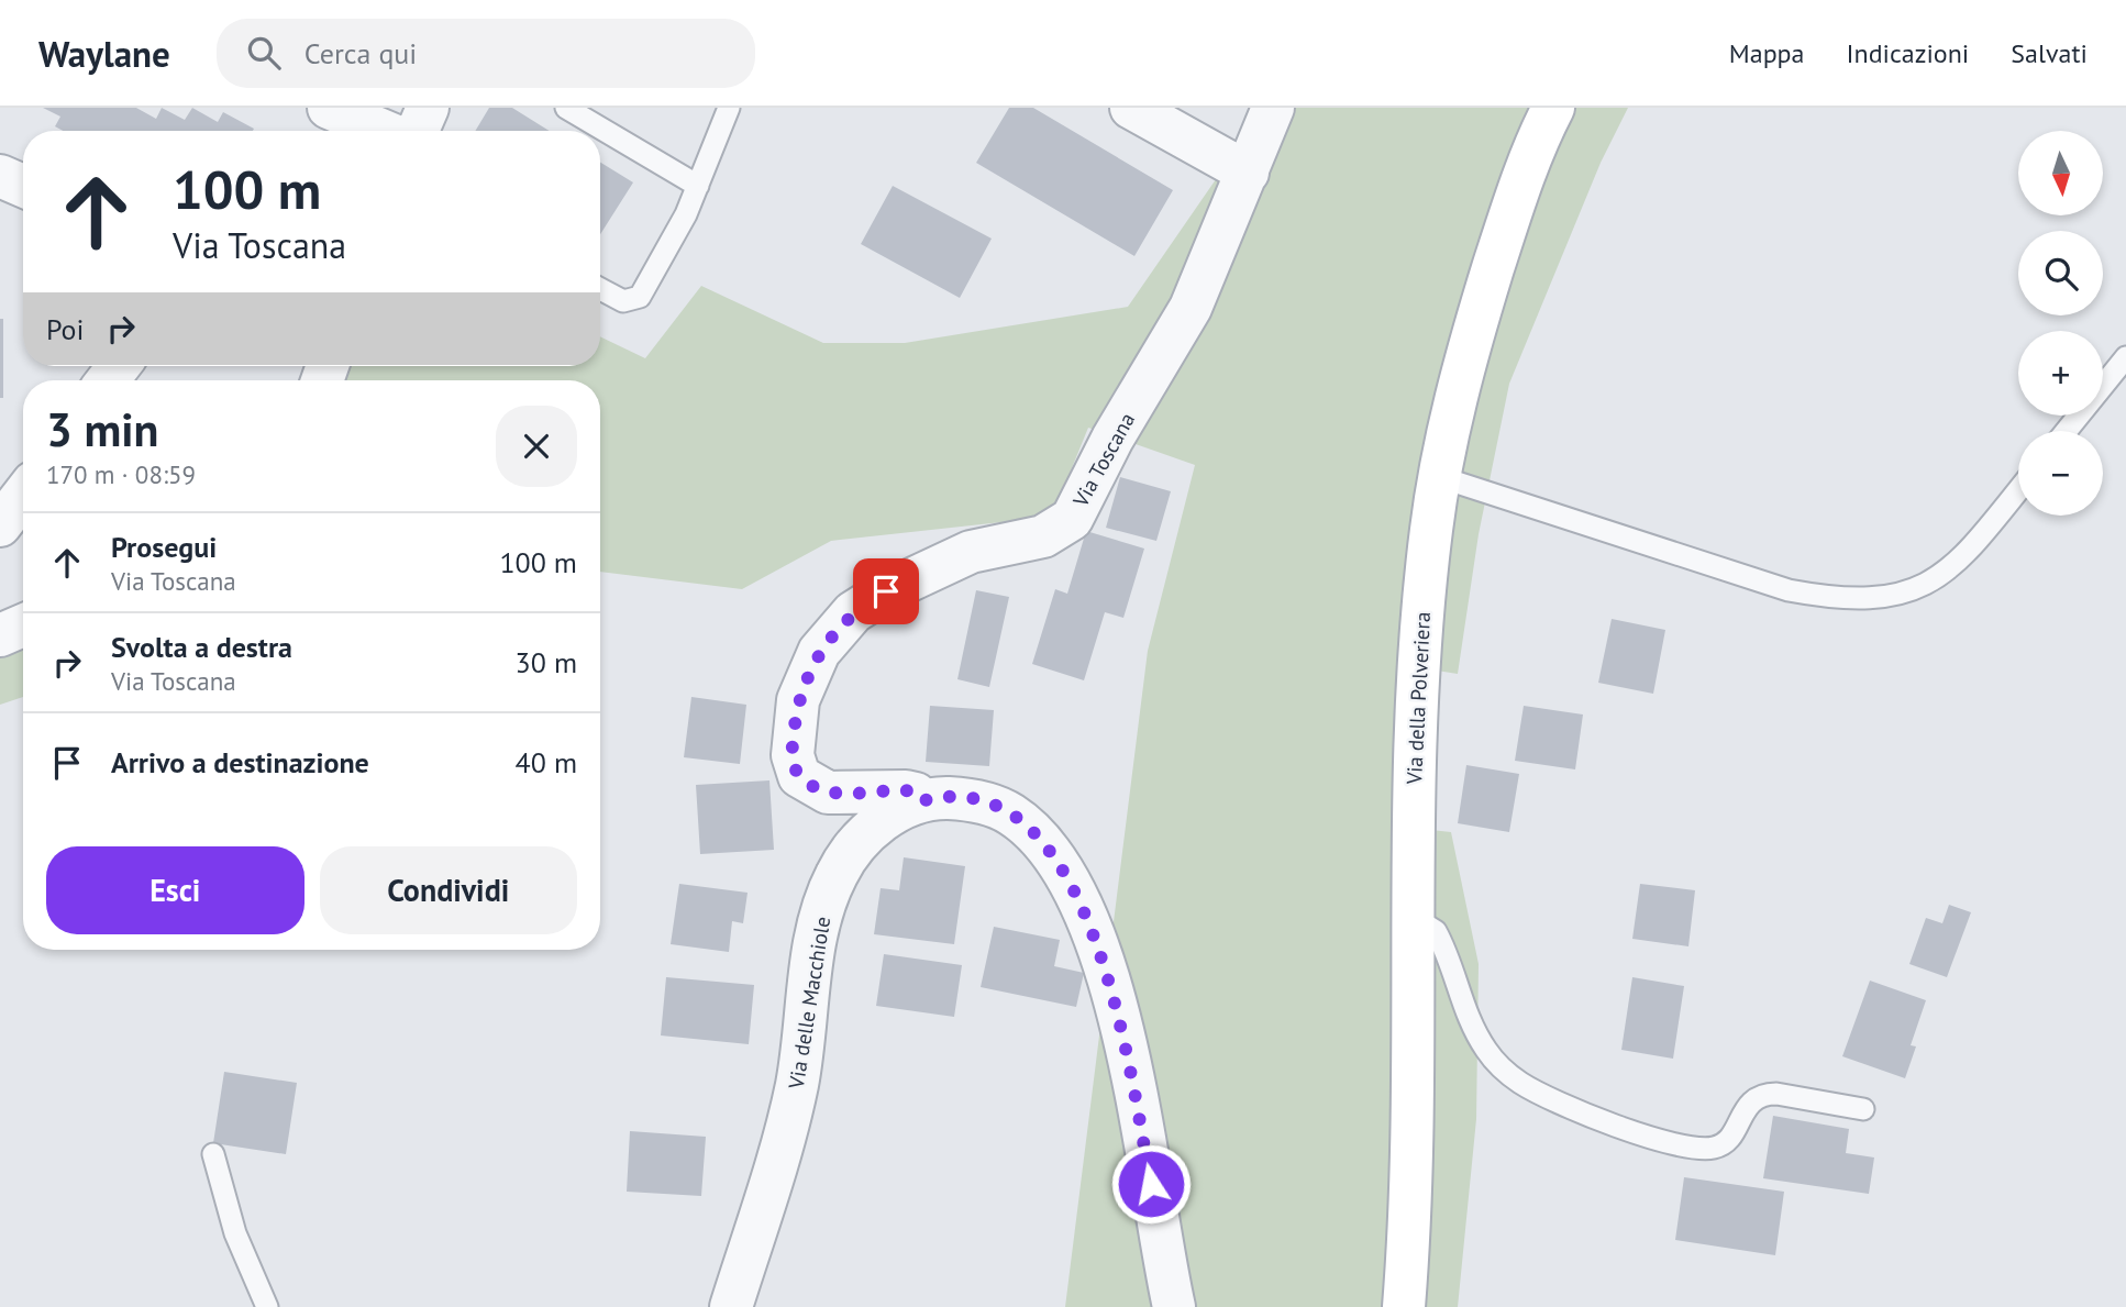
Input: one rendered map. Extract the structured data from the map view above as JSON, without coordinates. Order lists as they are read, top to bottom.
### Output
{
  "streets": {
    "main road": ["Via della Polveriera"],
    "street": ["Via Toscana", "Via delle Macchiole"]
  },
  "crossings": [
    ["Via Toscana", "Via delle Macchiole"]
  ],
  "north": "bottom",
  "page": {
    "header": "Waylane",
    "search": "Cerca qui",
    "nav": ["Mappa", "Indicazioni", "Salvati"],
    "map_buttons": ["+", "−"],
    "turn": ["100 m", "Via Toscana"],
    "then": "Poi",
    "heading": ["3 min", "170 m · 08:59"],
    "list": [
      {
        "name": "Prosegui",
        "note": "Via Toscana",
        "value": "100 m"
      },
      {
        "name": "Svolta a destra",
        "note": "Via Toscana",
        "value": "30 m"
      },
      {
        "name": "Arrivo a destinazione",
        "value": "40 m"
      }
    ],
    "buttons": ["Esci", "Condividi"]
  }
}
